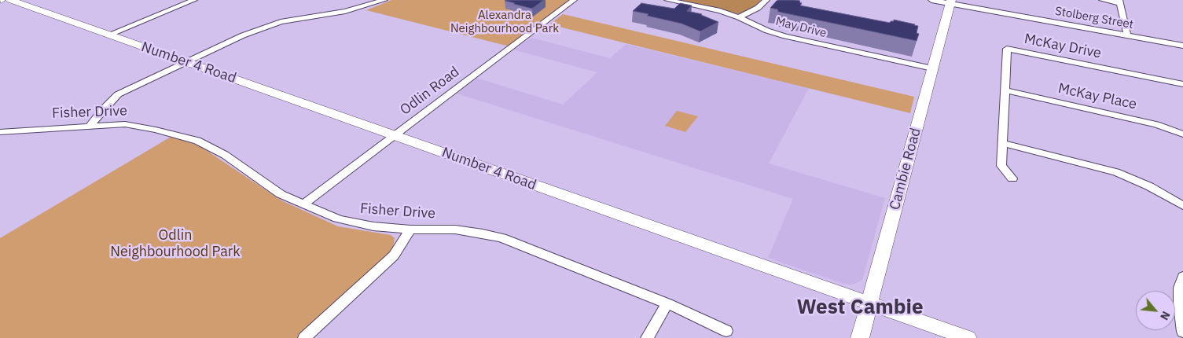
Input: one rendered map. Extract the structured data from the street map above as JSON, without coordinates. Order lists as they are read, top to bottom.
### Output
{
  "streets": {
    "main road": ["Number 4 Road", "Cambie Road"],
    "street": [
      "Stolberg Street",
      "May Drive",
      "McKay Drive",
      "Odlin Road",
      "McKay Place",
      "Fisher Drive"
    ]
  },
  "crossings": [
    ["Stolberg Street", "Cambie Road"],
    ["May Drive", "Cambie Road"],
    ["McKay Drive", "McKay Place"],
    ["Number 4 Road", "Odlin Road"],
    ["Number 4 Road", "Cambie Road"],
    ["Odlin Road", "Fisher Drive"]
  ],
  "districts": ["West Cambie"],
  "parks": ["Alexandra Neighbourhood Park", "Odlin Neighbourhood Park"],
  "north": "bottom right"
}
